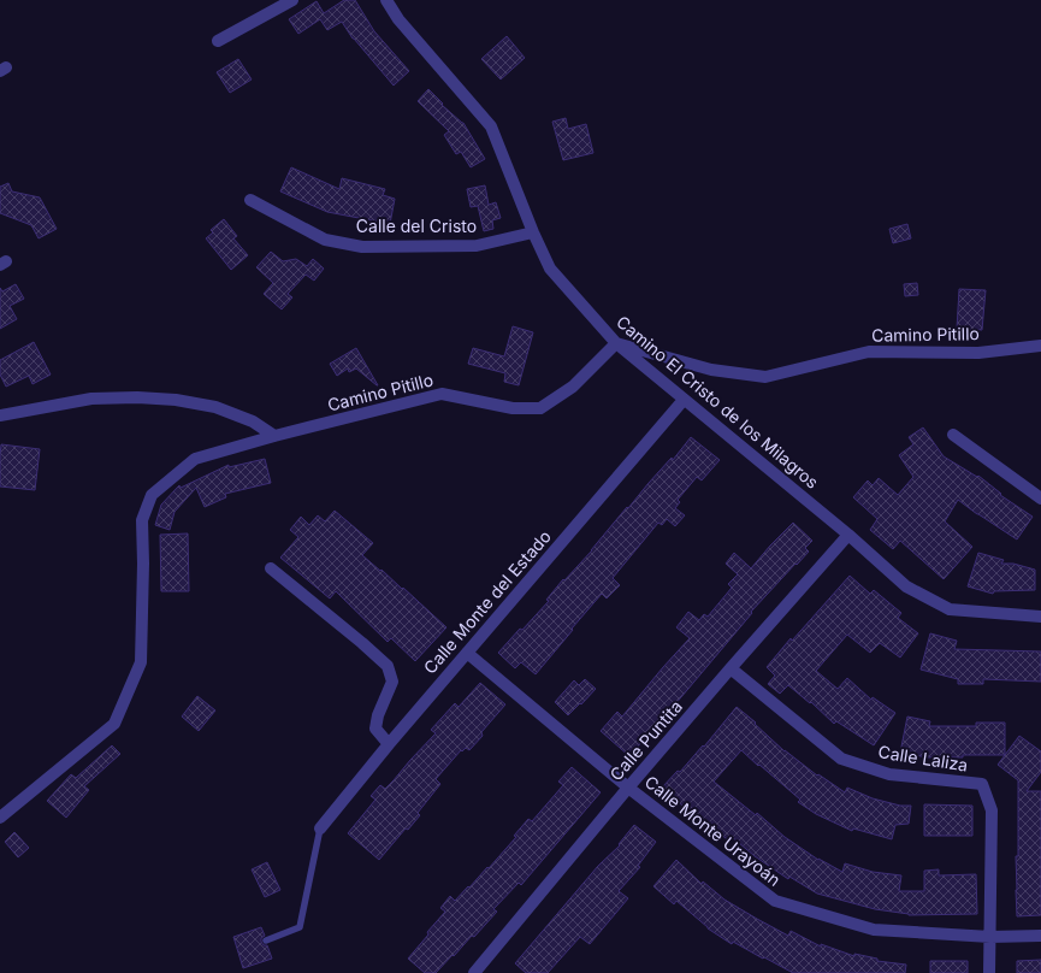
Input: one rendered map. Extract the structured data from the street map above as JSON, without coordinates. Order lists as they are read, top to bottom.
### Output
{
  "streets": {
    "street": [
      "Calle del Cristo",
      "Camino Pitillo",
      "Camino El Cristo de los Milagros",
      "Calle Monte del Estado",
      "Calle Puntita",
      "Calle Laliza",
      "Calle Monte Urayoán"
    ]
  },
  "crossings": [
    ["Calle del Cristo", "Camino El Cristo de los Milagros"],
    ["Camino Pitillo", "Camino El Cristo de los Milagros"],
    ["Camino El Cristo de los Milagros", "Calle Monte del Estado"],
    ["Camino El Cristo de los Milagros", "Calle Puntita"],
    ["Calle Monte del Estado", "Calle Monte Urayoán"],
    ["Calle Puntita", "Calle Laliza"],
    ["Calle Puntita", "Calle Monte Urayoán"],
    ["Calle Laliza", "Calle Monte Urayoán"]
  ]
}
